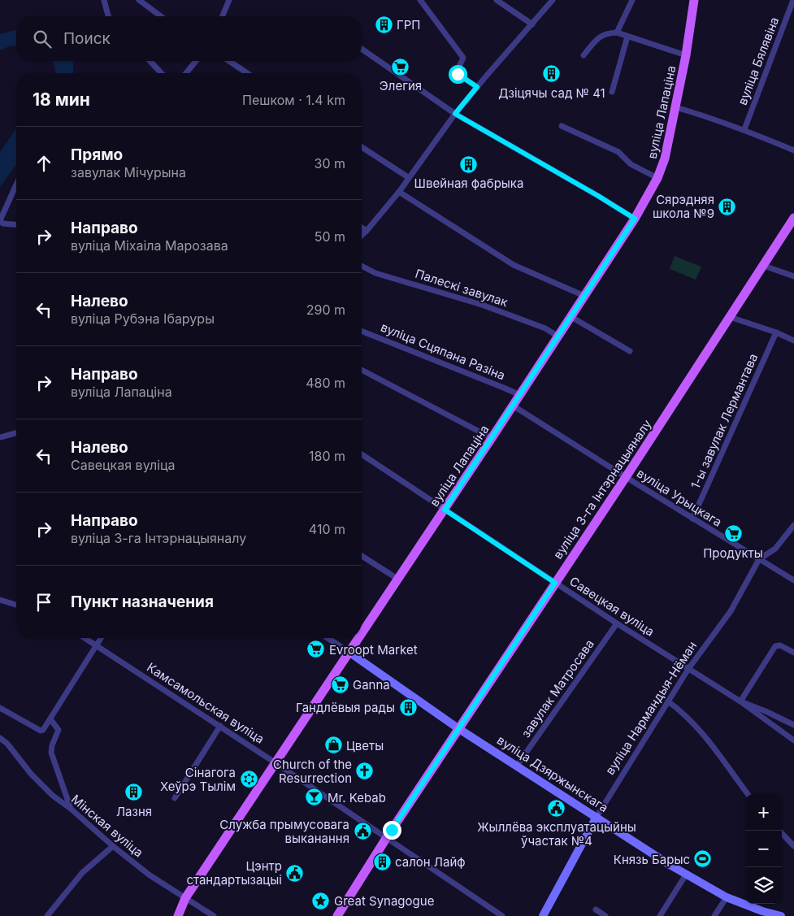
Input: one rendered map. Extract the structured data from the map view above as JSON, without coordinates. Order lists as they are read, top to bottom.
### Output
{
  "streets": {
    "main road": ["вуліца Лапаціна", "вуліца 3-га Інтэрнацыяналу"],
    "street": [
      "вуліца Бялявіна",
      "Палескі завулак",
      "вуліца Сцяпана Разіна",
      "1-ы завулак Лермантава",
      "вуліца Урыцкага",
      "Савецкая вуліца",
      "завулак Матросава",
      "Камсамольская вуліца",
      "вуліца Нармандыя-Нёман",
      "вуліца Дзяржынскага",
      "Мінская вуліца"
    ]
  },
  "crossings": [
    ["вуліца Лапаціна", "Палескі завулак"],
    ["вуліца Лапаціна", "вуліца Сцяпана Разіна"],
    ["вуліца Лапаціна", "вуліца Урыцкага"],
    ["вуліца Лапаціна", "Савецкая вуліца"],
    ["вуліца Лапаціна", "Камсамольская вуліца"],
    ["вуліца Лапаціна", "вуліца Дзяржынскага"],
    ["вуліца Лапаціна", "Мінская вуліца"],
    ["1-ы завулак Лермантава", "вуліца Урыцкага"],
    ["вуліца 3-га Інтэрнацыяналу", "вуліца Урыцкага"],
    ["вуліца 3-га Інтэрнацыяналу", "Савецкая вуліца"],
    ["вуліца 3-га Інтэрнацыяналу", "Камсамольская вуліца"],
    ["вуліца 3-га Інтэрнацыяналу", "вуліца Дзяржынскага"],
    ["вуліца Урыцкага", "вуліца Нармандыя-Нёман"],
    ["Савецкая вуліца", "завулак Матросава"],
    ["Савецкая вуліца", "вуліца Нармандыя-Нёман"],
    ["завулак Матросава", "вуліца Дзяржынскага"],
    ["вуліца Нармандыя-Нёман", "вуліца Дзяржынскага"]
  ],
  "places": {
    "building": [
      "ГРП",
      "Дзіцячы сад № 41",
      "Швейная фабрыка",
      "Сярэдняя школа №9",
      "Гандлёвыя рады",
      "Лазня",
      "салон Лайф"
    ],
    "supermarket": [
      "Элегия",
      "Продукты",
      "Evroopt Market",
      "Ganna"
    ],
    "shop": ["Цветы"],
    "church": ["Church of the Resurrection"],
    "synagogue": ["Сінагога Хеўрэ Тылім"],
    "bar": ["Mr. Kebab"],
    "public building": ["Жыллёва эксплуатацыйны ўчастак №4", "Служба прымусовага выканання", "Цэнтр стандартызацыі"],
    "sports": ["Князь Барыс"],
    "place": ["Great Synagogue"]
  },
  "page": {
    "search": "Поиск",
    "heading": ["18 мин", "Пешком · 1.4 km"],
    "list": [
      ["Прямо", "завулак Мічурына", "30 m"],
      ["Направо", "вуліца Міхаіла Марозава", "50 m"],
      ["Налево", "вуліца Рубэна Ібаруры", "290 m"],
      ["Направо", "вуліца Лапаціна", "480 m"],
      ["Налево", "Савецкая вуліца", "180 m"],
      ["Направо", "вуліца 3-га Інтэрнацыяналу", "410 m"],
      "Пункт назначения"
    ],
    "map_buttons": ["+", "−"]
  }
}
